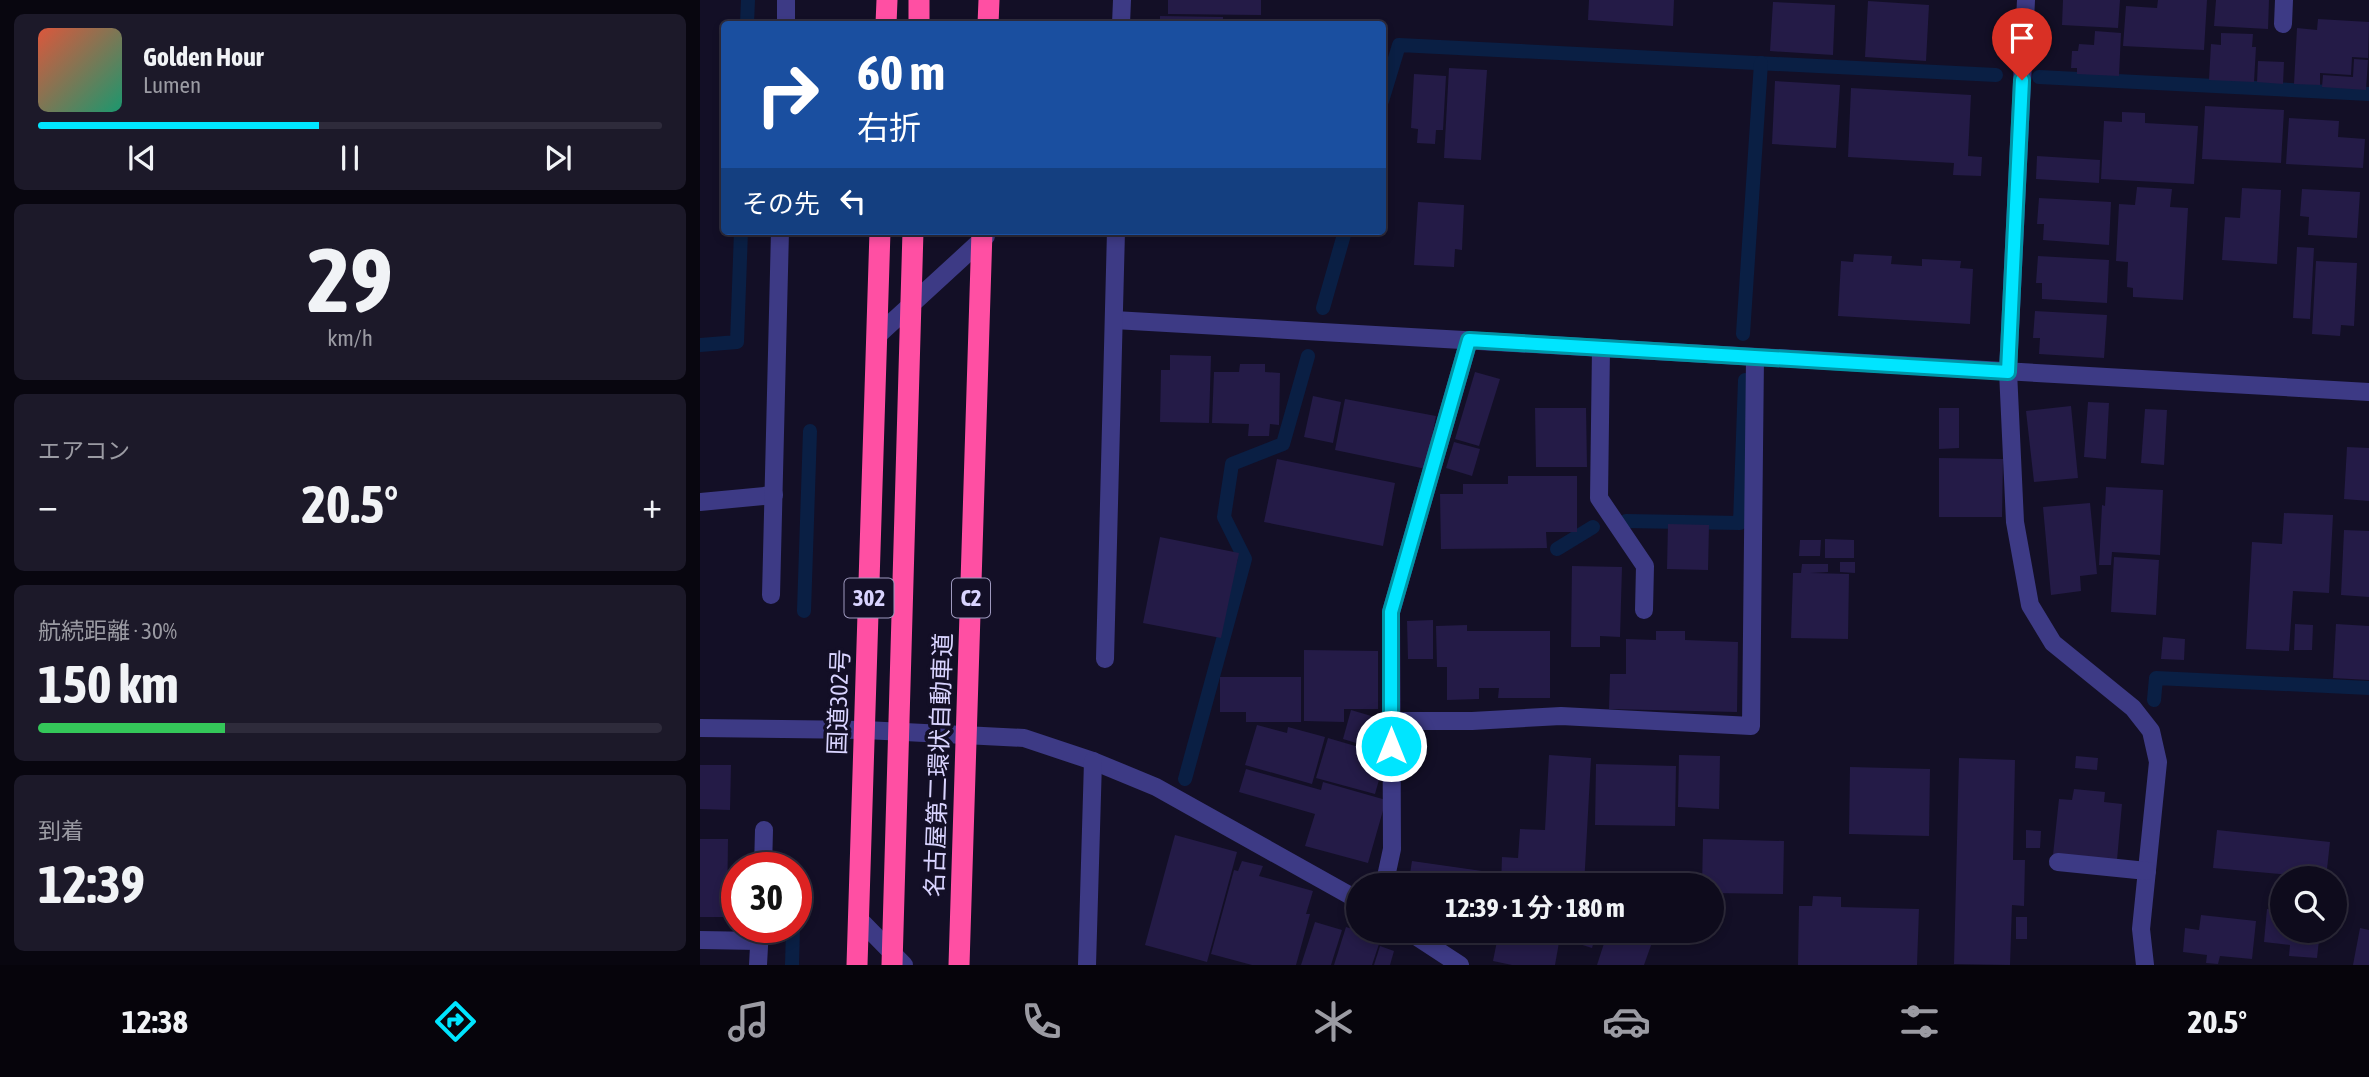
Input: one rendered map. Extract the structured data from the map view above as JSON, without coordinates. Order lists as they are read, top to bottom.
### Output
{
  "streets": {
    "highway": [
      "302",
      "C2",
      "国道302号",
      "名古屋第二環状自動車道"
    ]
  },
  "page": {
    "turn": ["60 m", "右折"],
    "song": ["Golden Hour", "Lumen"],
    "then": "その先",
    "tile": [
      ["29", "km/h"],
      "エアコン",
      ["航続距離 · 30%", "150 km"],
      ["到着", "12:39"]
    ],
    "heat": ["−", "20.5°", "+"],
    "limit": "30",
    "trip": "12:39 · 1 分 · 180 m",
    "tabs": ["12:38", "20.5°"]
  }
}
